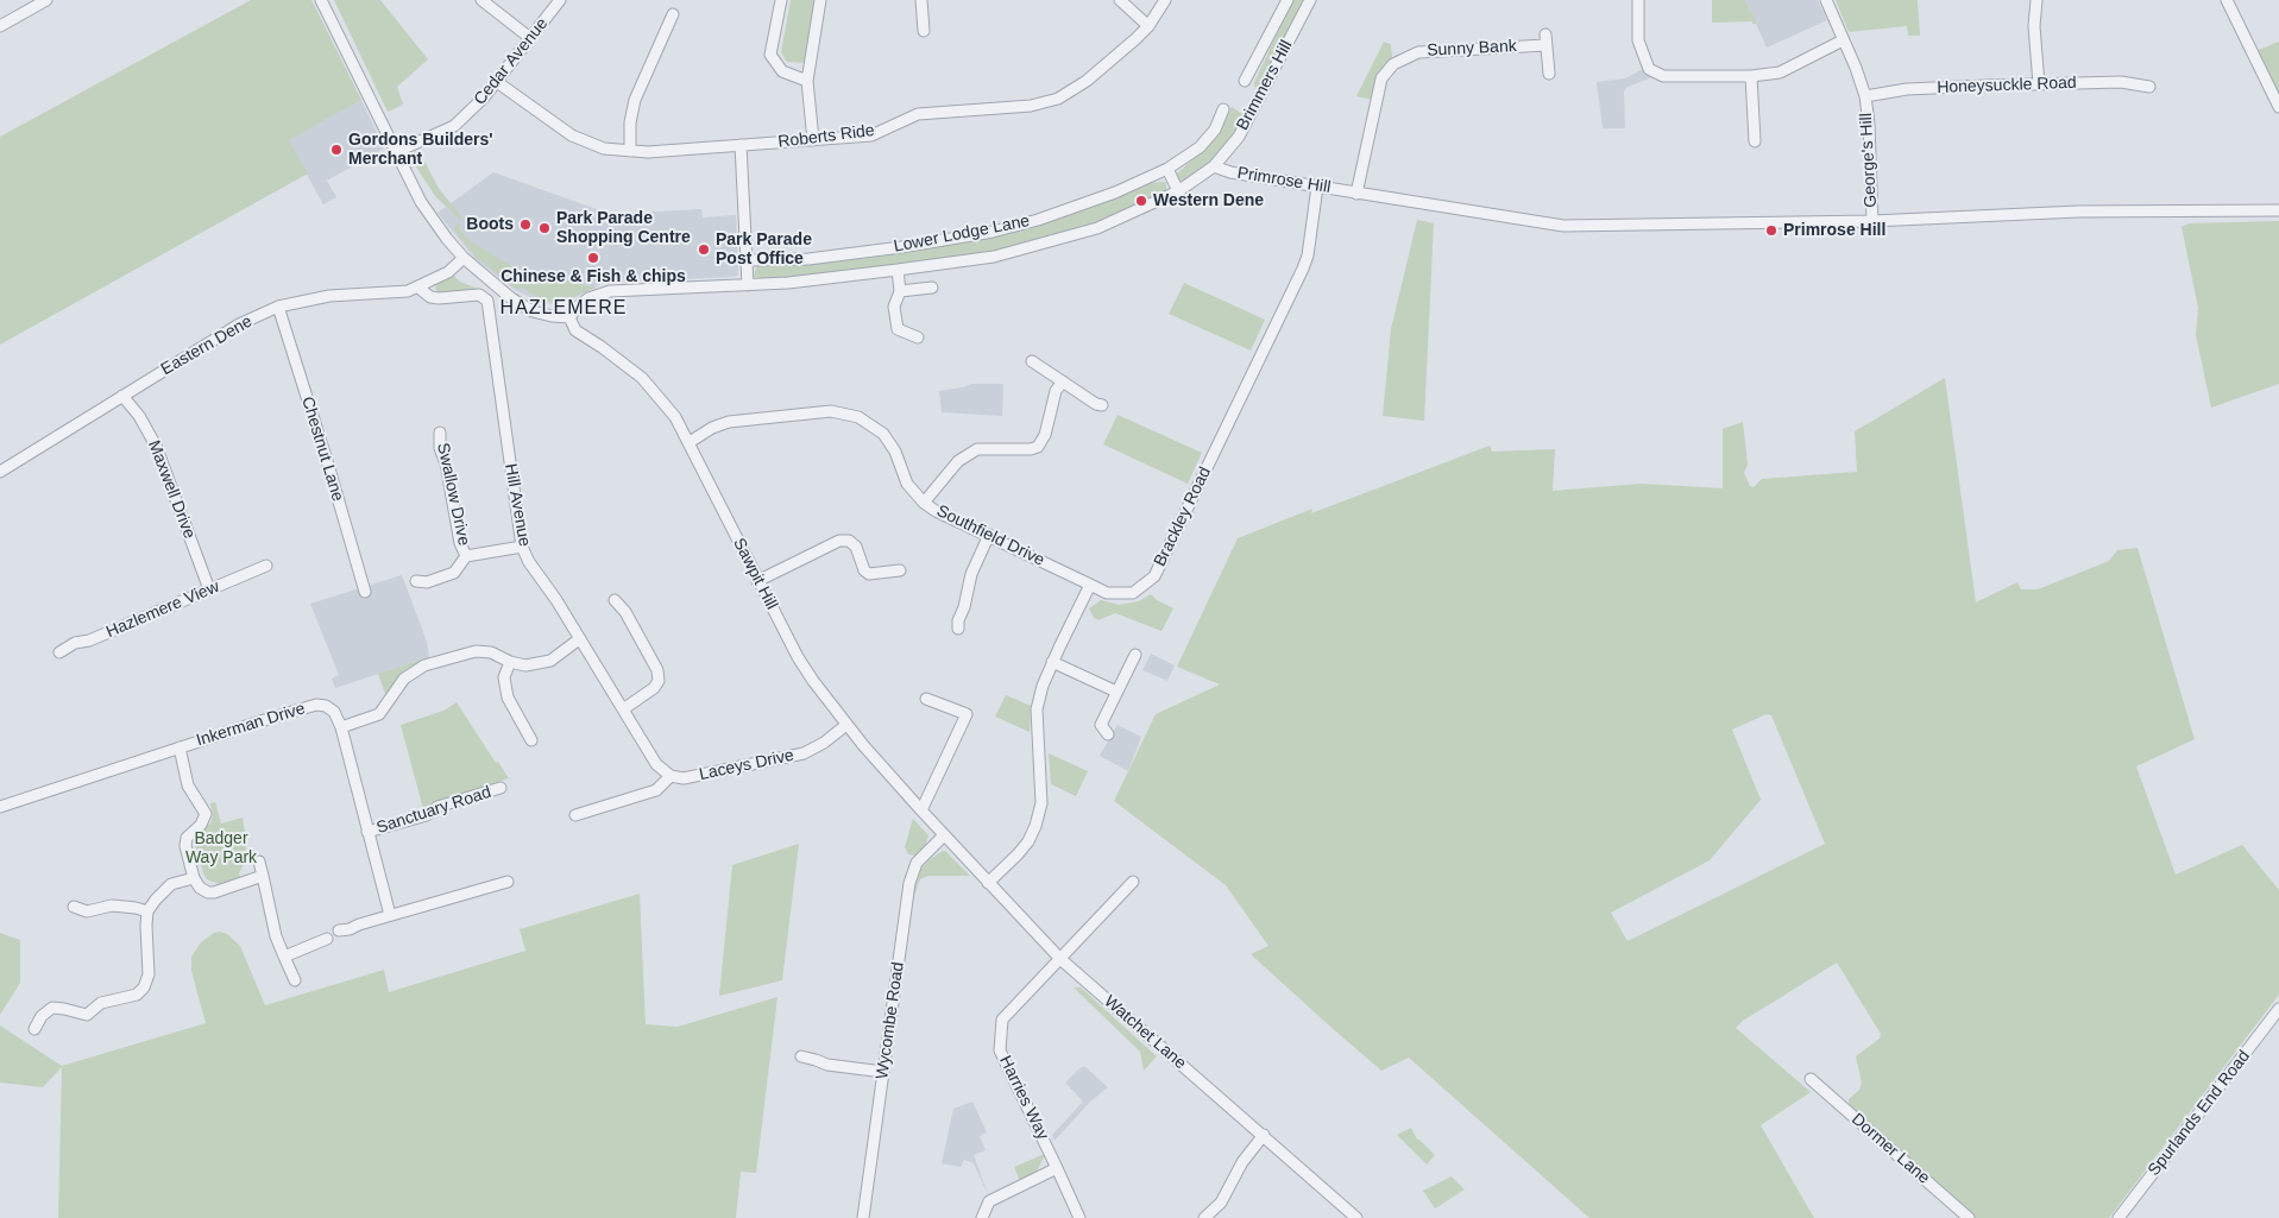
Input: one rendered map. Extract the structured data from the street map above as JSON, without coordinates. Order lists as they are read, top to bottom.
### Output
{
  "streets": {
    "street": [
      "Sunny Bank",
      "Cedar Avenue",
      "Brimmers Hill",
      "Honeysuckle Road",
      "Roberts Ride",
      "George's Hill",
      "Primrose Hill",
      "Lower Lodge Lane",
      "Eastern Dene",
      "Chestnut Lane",
      "Maxwell Drive",
      "Swallow Drive",
      "Hill Avenue",
      "Brackley Road",
      "Southfield Drive",
      "Sawpit Hill",
      "Hazlemere View",
      "Inkerman Drive",
      "Laceys Drive",
      "Sanctuary Road",
      "Wycombe Road",
      "Watchet Lane",
      "Harries Way",
      "Spurlands End Road",
      "Dormer Lane"
    ]
  },
  "crossings": [
    ["Sunny Bank", "Primrose Hill"],
    ["Cedar Avenue", "Roberts Ride"],
    ["Brimmers Hill", "Primrose Hill"],
    ["Honeysuckle Road", "George's Hill"],
    ["George's Hill", "Primrose Hill"],
    ["Primrose Hill", "Brackley Road"],
    ["Eastern Dene", "Chestnut Lane"],
    ["Eastern Dene", "Maxwell Drive"],
    ["Eastern Dene", "Hill Avenue"],
    ["Maxwell Drive", "Hazlemere View"],
    ["Swallow Drive", "Hill Avenue"],
    ["Hill Avenue", "Laceys Drive"],
    ["Brackley Road", "Southfield Drive"],
    ["Southfield Drive", "Sawpit Hill"],
    ["Sawpit Hill", "Laceys Drive"],
    ["Sawpit Hill", "Wycombe Road"],
    ["Sawpit Hill", "Watchet Lane"],
    ["Inkerman Drive", "Sanctuary Road"],
    ["Wycombe Road", "Watchet Lane"],
    ["Watchet Lane", "Harries Way"]
  ],
  "districts": ["HAZLEMERE"],
  "parks": ["Badger Way Park"],
  "places": [
    "Gordons Builders' Merchant",
    "Western Dene",
    "Boots",
    "Park Parade Shopping Centre",
    "Primrose Hill",
    "Park Parade Post Office",
    "Chinese & Fish & chips"
  ]
}
